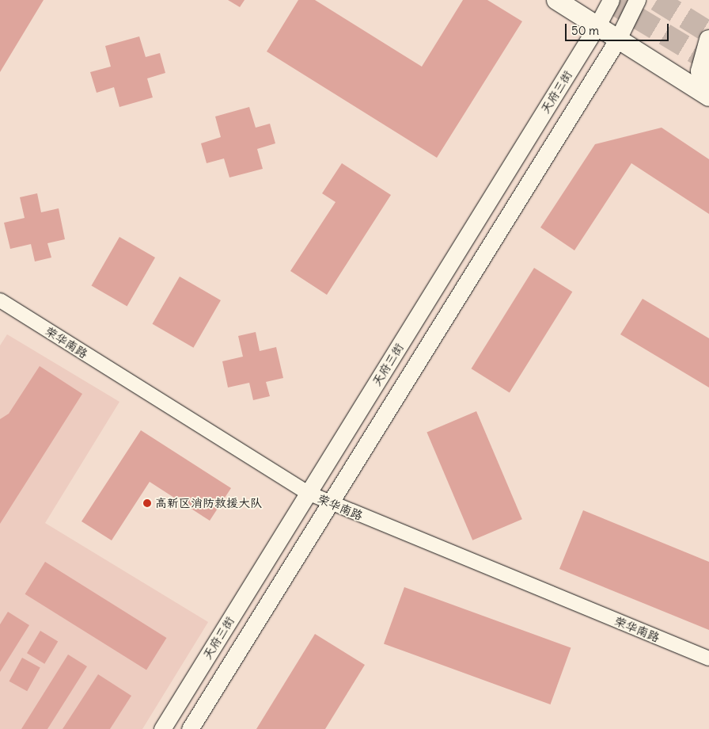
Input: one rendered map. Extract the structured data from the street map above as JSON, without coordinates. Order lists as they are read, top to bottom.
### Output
{
  "streets": {
    "street": ["天府三街", "荣华南路"]
  },
  "crossings": [
    ["天府三街", "荣华南路"]
  ],
  "places": ["高新区消防救援大队"],
  "scale_bar": "50 m"
}
